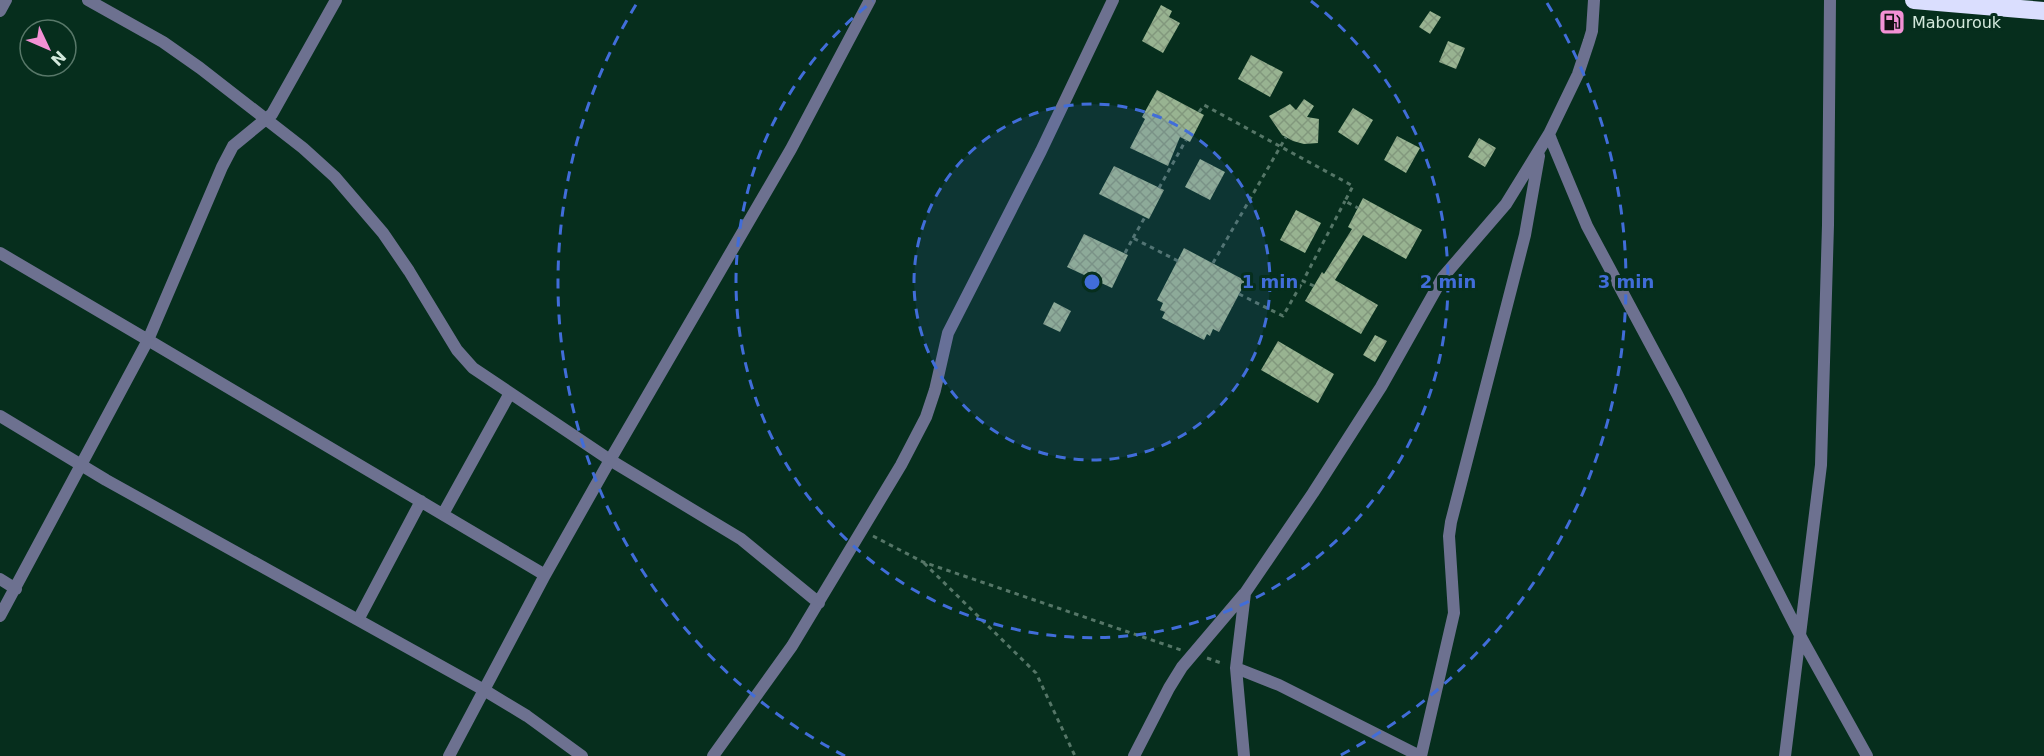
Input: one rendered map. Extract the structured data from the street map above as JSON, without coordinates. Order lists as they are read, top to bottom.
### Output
{
  "places": {
    "fuel station": ["Mabourouk"]
  },
  "north": "bottom right",
  "rings": ["1 min", "2 min", "3 min"]
}
